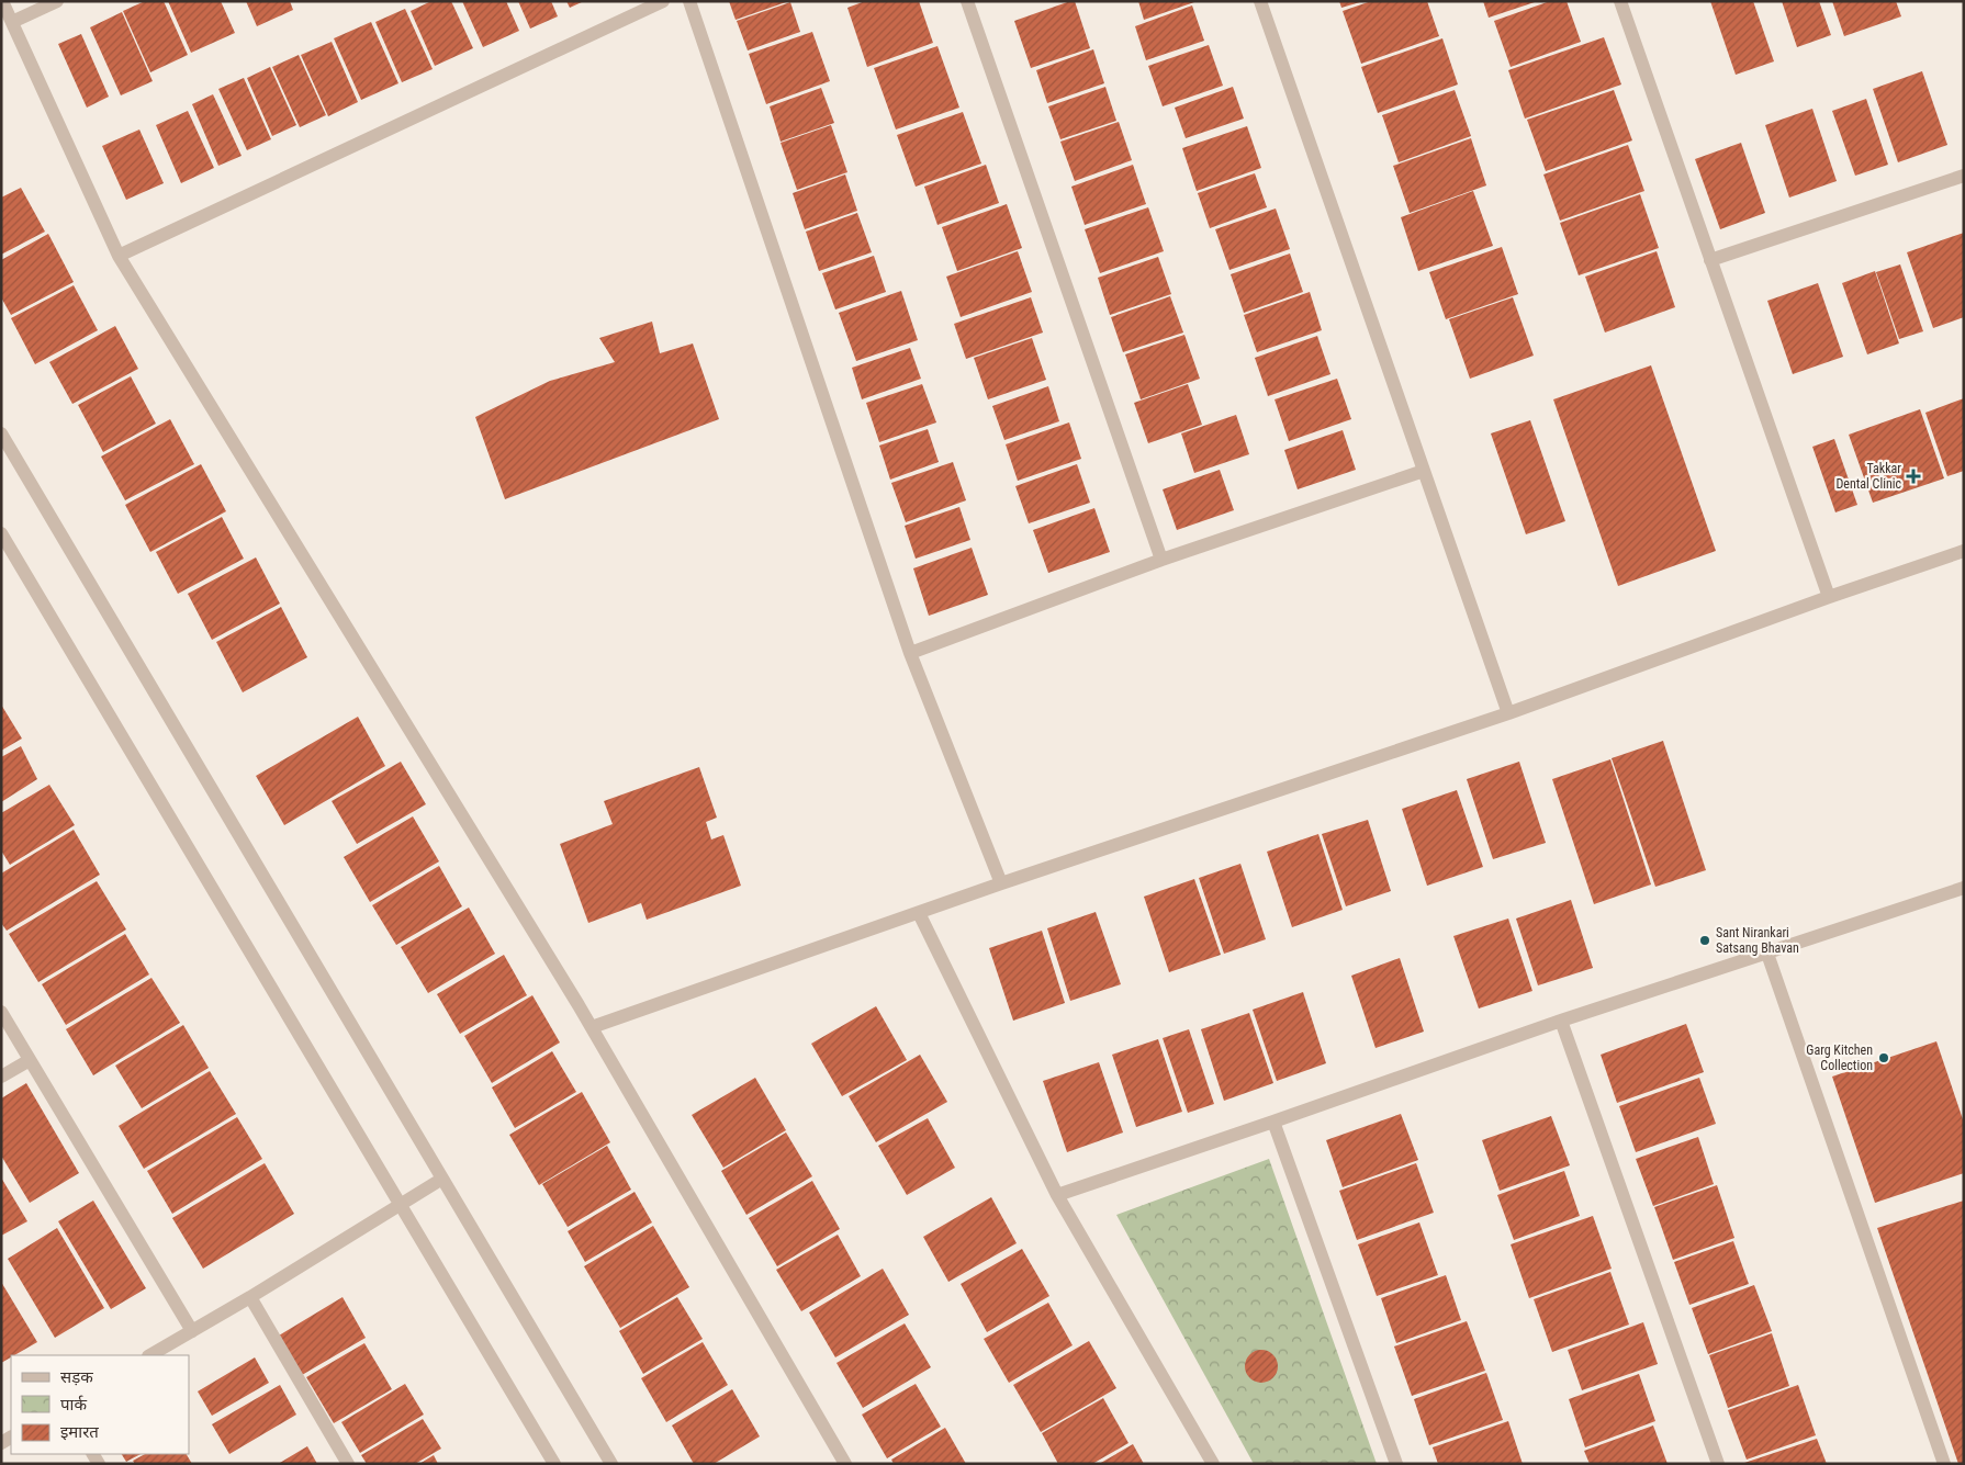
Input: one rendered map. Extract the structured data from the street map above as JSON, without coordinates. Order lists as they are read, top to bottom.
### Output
{
  "places": {
    "health": ["Takkar Dental Clinic"],
    "other": ["Sant Nirankari Satsang Bhavan", "Garg Kitchen Collection"]
  },
  "legend": ["सड़क", "पार्क", "इमारत"]
}
